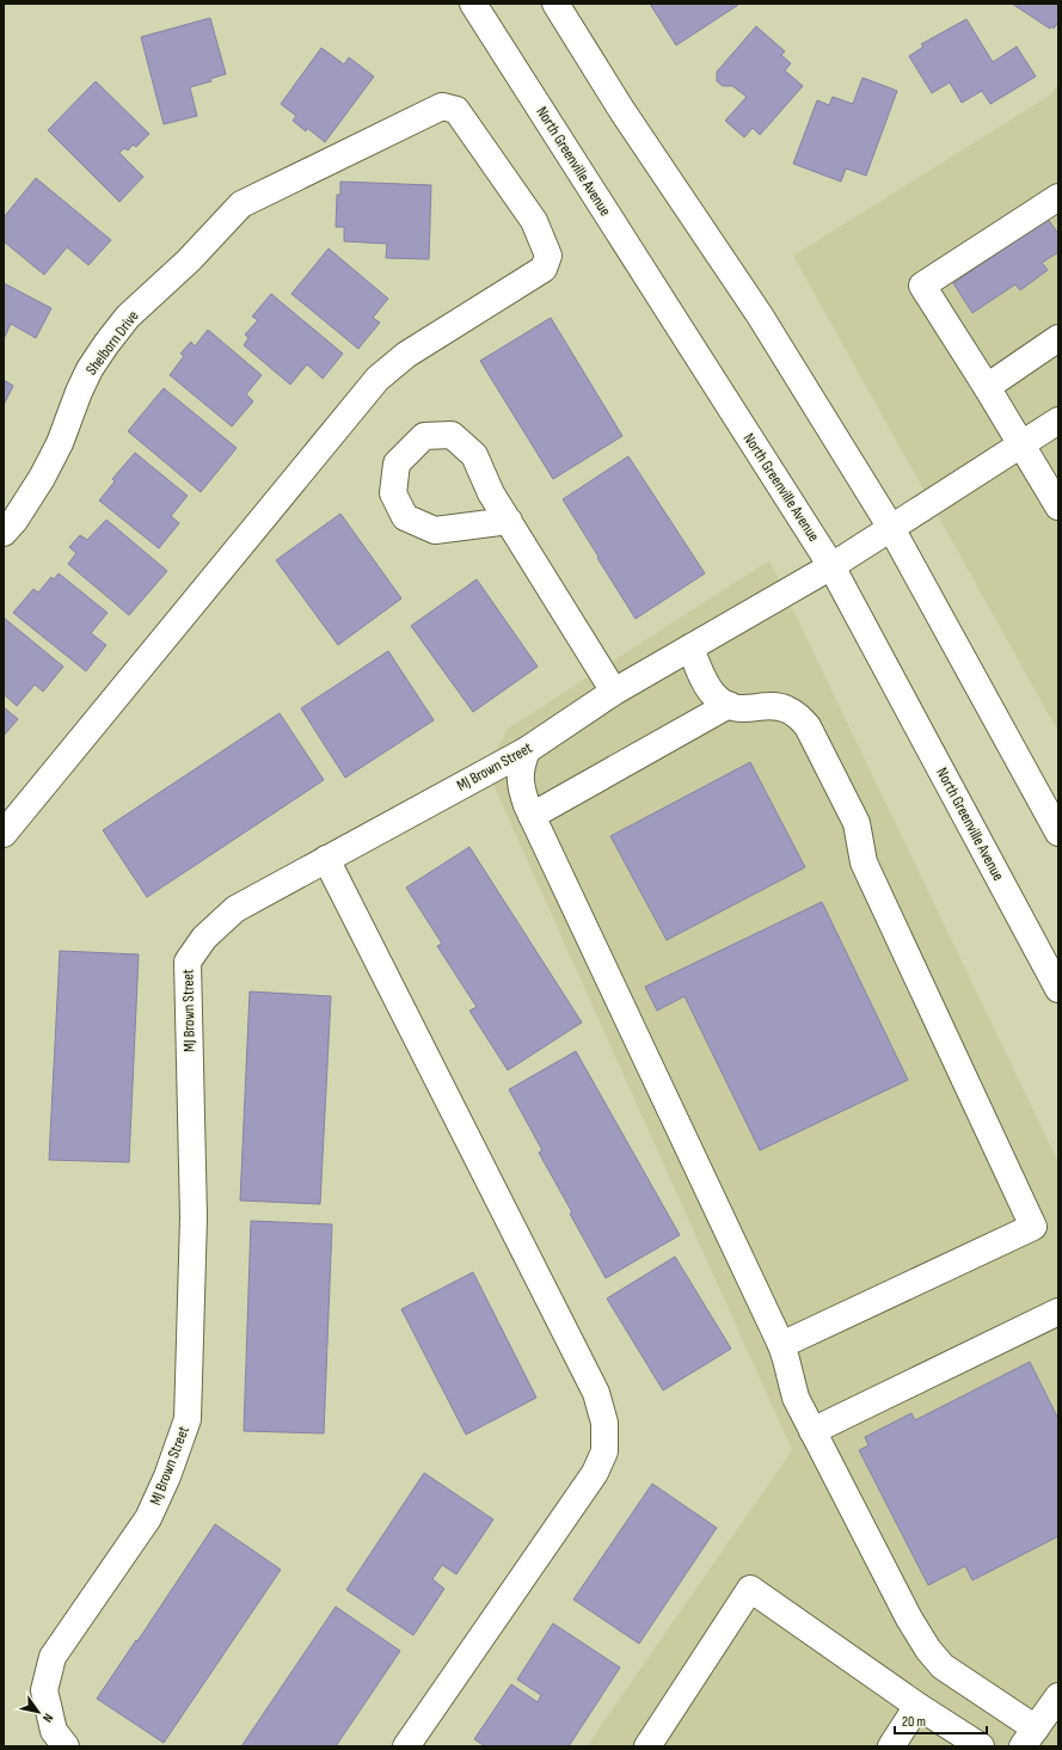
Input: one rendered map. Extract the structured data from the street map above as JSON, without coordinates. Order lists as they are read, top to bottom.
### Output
{
  "streets": {
    "main road": ["North Greenville Avenue", "Shelborn Drive", "MJ Brown Street"]
  },
  "crossings": [
    ["North Greenville Avenue", "MJ Brown Street"]
  ],
  "scale_bar": "20 m",
  "north": "bottom right"
}
